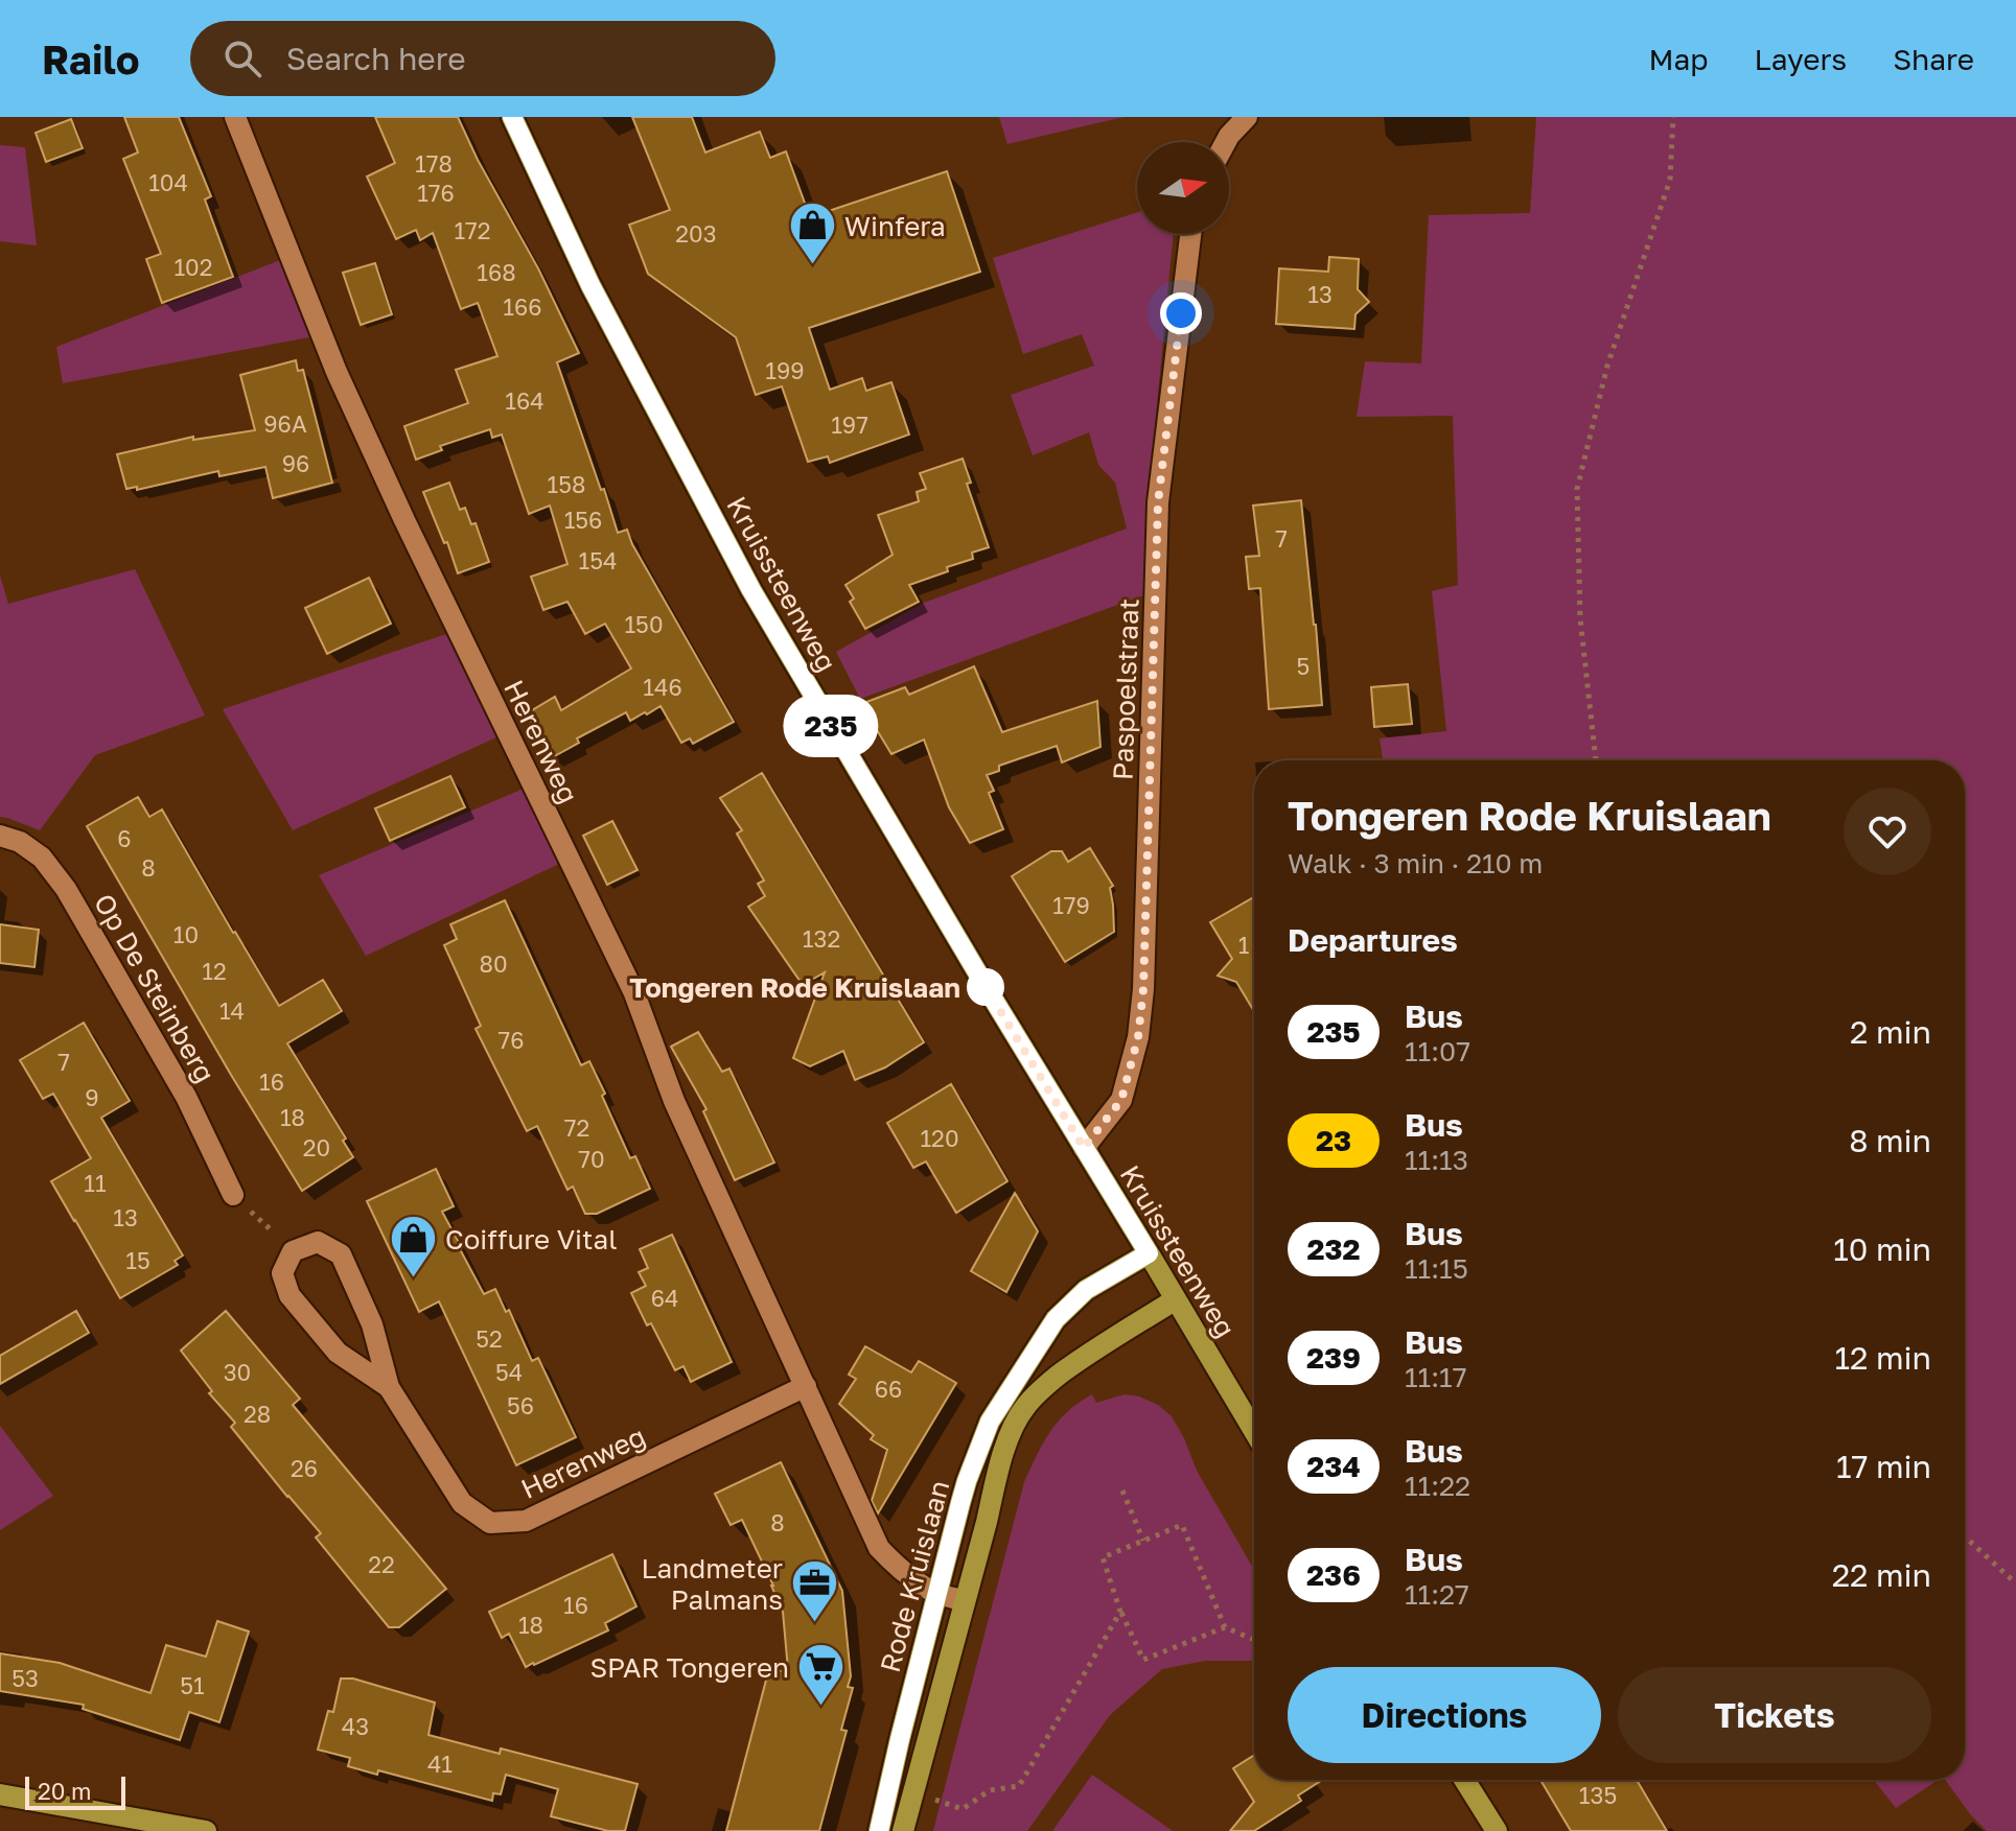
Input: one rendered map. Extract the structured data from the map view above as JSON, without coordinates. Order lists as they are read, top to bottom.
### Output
{
  "streets": {
    "main road": ["Kruissteenweg", "Rode Kruislaan"],
    "street": ["Paspoelstraat", "Herenweg", "Op De Steinberg"]
  },
  "crossings": [
    ["Kruissteenweg", "Paspoelstraat"],
    ["Kruissteenweg", "Rode Kruislaan"],
    ["Herenweg", "Rode Kruislaan"]
  ],
  "places": {
    "shop": ["Winfera", "Coiffure Vital"],
    "other": ["Tongeren Rode Kruislaan"],
    "office": ["Landmeter Palmans"],
    "supermarket": ["SPAR Tongeren"]
  },
  "lines": ["bus line 235"],
  "house_numbers": [
    "178",
    "104",
    "176",
    "172",
    "203",
    "102",
    "168",
    "13",
    "166",
    "199",
    "164",
    "96A",
    "197",
    "96",
    "158",
    "156",
    "7",
    "154",
    "150",
    "5",
    "146",
    "6",
    "8",
    "179",
    "10",
    "132",
    "1",
    "80",
    "12",
    "14",
    "76",
    "7",
    "16",
    "9",
    "18",
    "72",
    "120",
    "20",
    "70",
    "11",
    "13",
    "15",
    "64",
    "52",
    "30",
    "54",
    "66",
    "56",
    "28",
    "26",
    "8",
    "22",
    "16",
    "18",
    "53",
    "51",
    "43",
    "41",
    "135"
  ],
  "scale_bar": "20 m",
  "north": "right",
  "page": {
    "header": "Railo",
    "search": "Search here",
    "nav": ["Map", "Layers", "Share"],
    "on_map": "235",
    "heading": [
      ["Tongeren Rode Kruislaan", "Walk · 3 min · 210 m"],
      "Departures"
    ],
    "list": [
      {
        "mark": "235",
        "name": "Bus",
        "note": "11:07",
        "value": "2 min"
      },
      {
        "mark": "23",
        "name": "Bus",
        "note": "11:13",
        "value": "8 min"
      },
      {
        "mark": "232",
        "name": "Bus",
        "note": "11:15",
        "value": "10 min"
      },
      {
        "mark": "239",
        "name": "Bus",
        "note": "11:17",
        "value": "12 min"
      },
      {
        "mark": "234",
        "name": "Bus",
        "note": "11:22",
        "value": "17 min"
      },
      {
        "mark": "236",
        "name": "Bus",
        "note": "11:27",
        "value": "22 min"
      }
    ],
    "buttons": ["Directions", "Tickets"],
    "scale": "20 m"
  }
}
